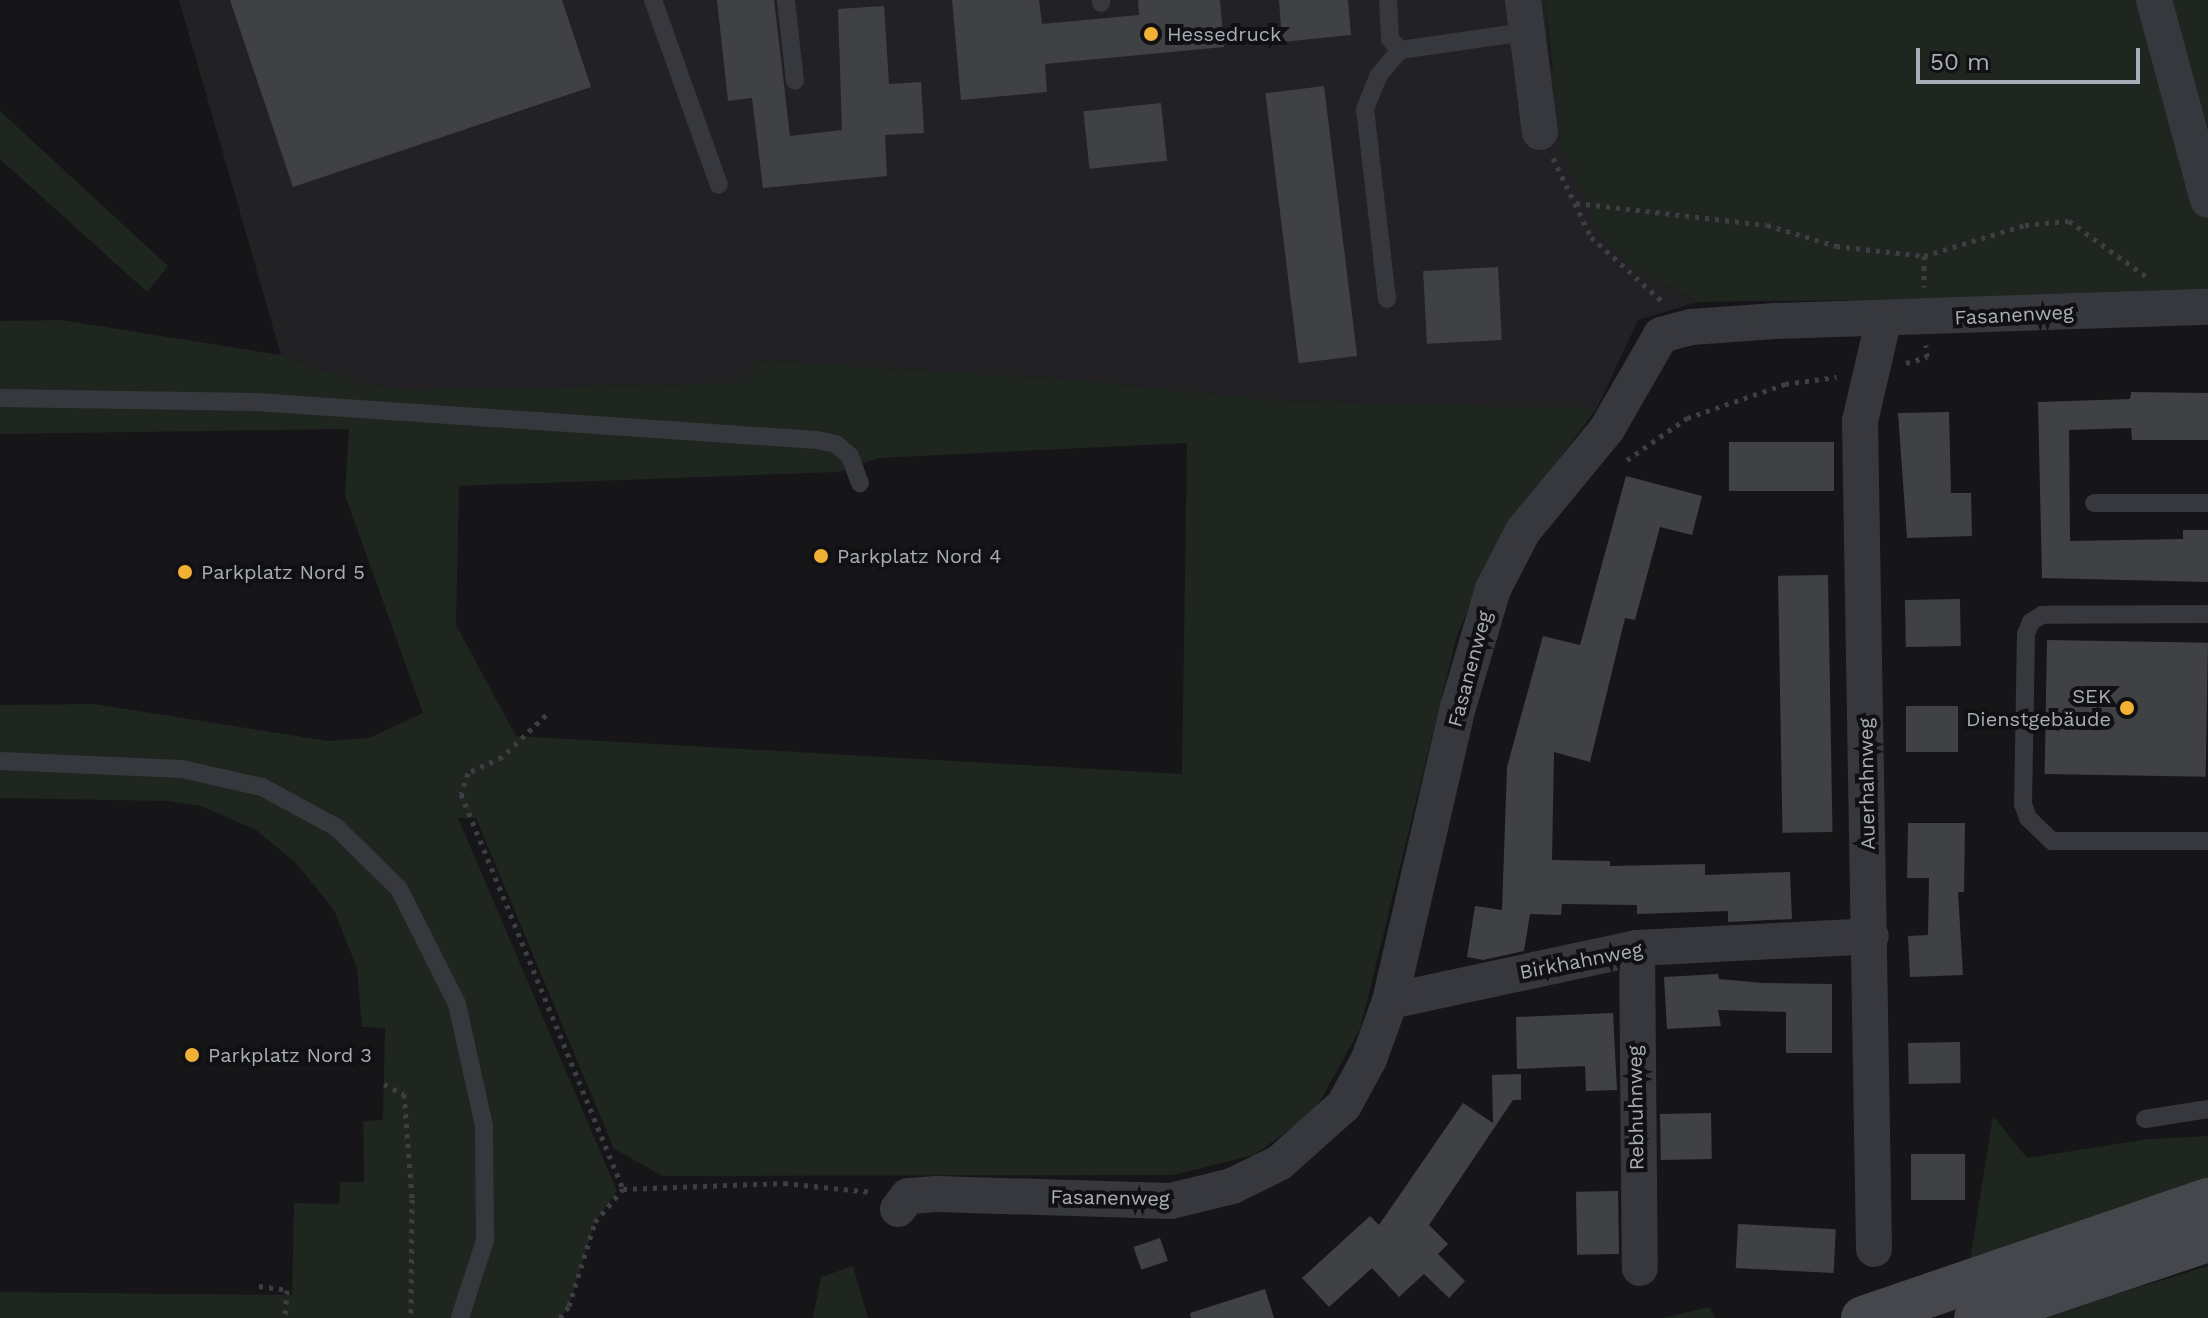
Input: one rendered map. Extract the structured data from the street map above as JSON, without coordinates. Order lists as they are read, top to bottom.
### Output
{
  "streets": {
    "street": [
      "Fasanenweg",
      "Auerhahnweg",
      "Birkhahnweg",
      "Rebhuhnweg"
    ]
  },
  "crossings": [
    ["Fasanenweg", "Auerhahnweg"],
    ["Fasanenweg", "Birkhahnweg"],
    ["Auerhahnweg", "Birkhahnweg"],
    ["Birkhahnweg", "Rebhuhnweg"]
  ],
  "places": [
    "Hessedruck",
    "Parkplatz Nord 4",
    "Parkplatz Nord 5",
    "SEK Dienstgebäude",
    "Parkplatz Nord 3"
  ],
  "scale_bar": "50 m"
}
